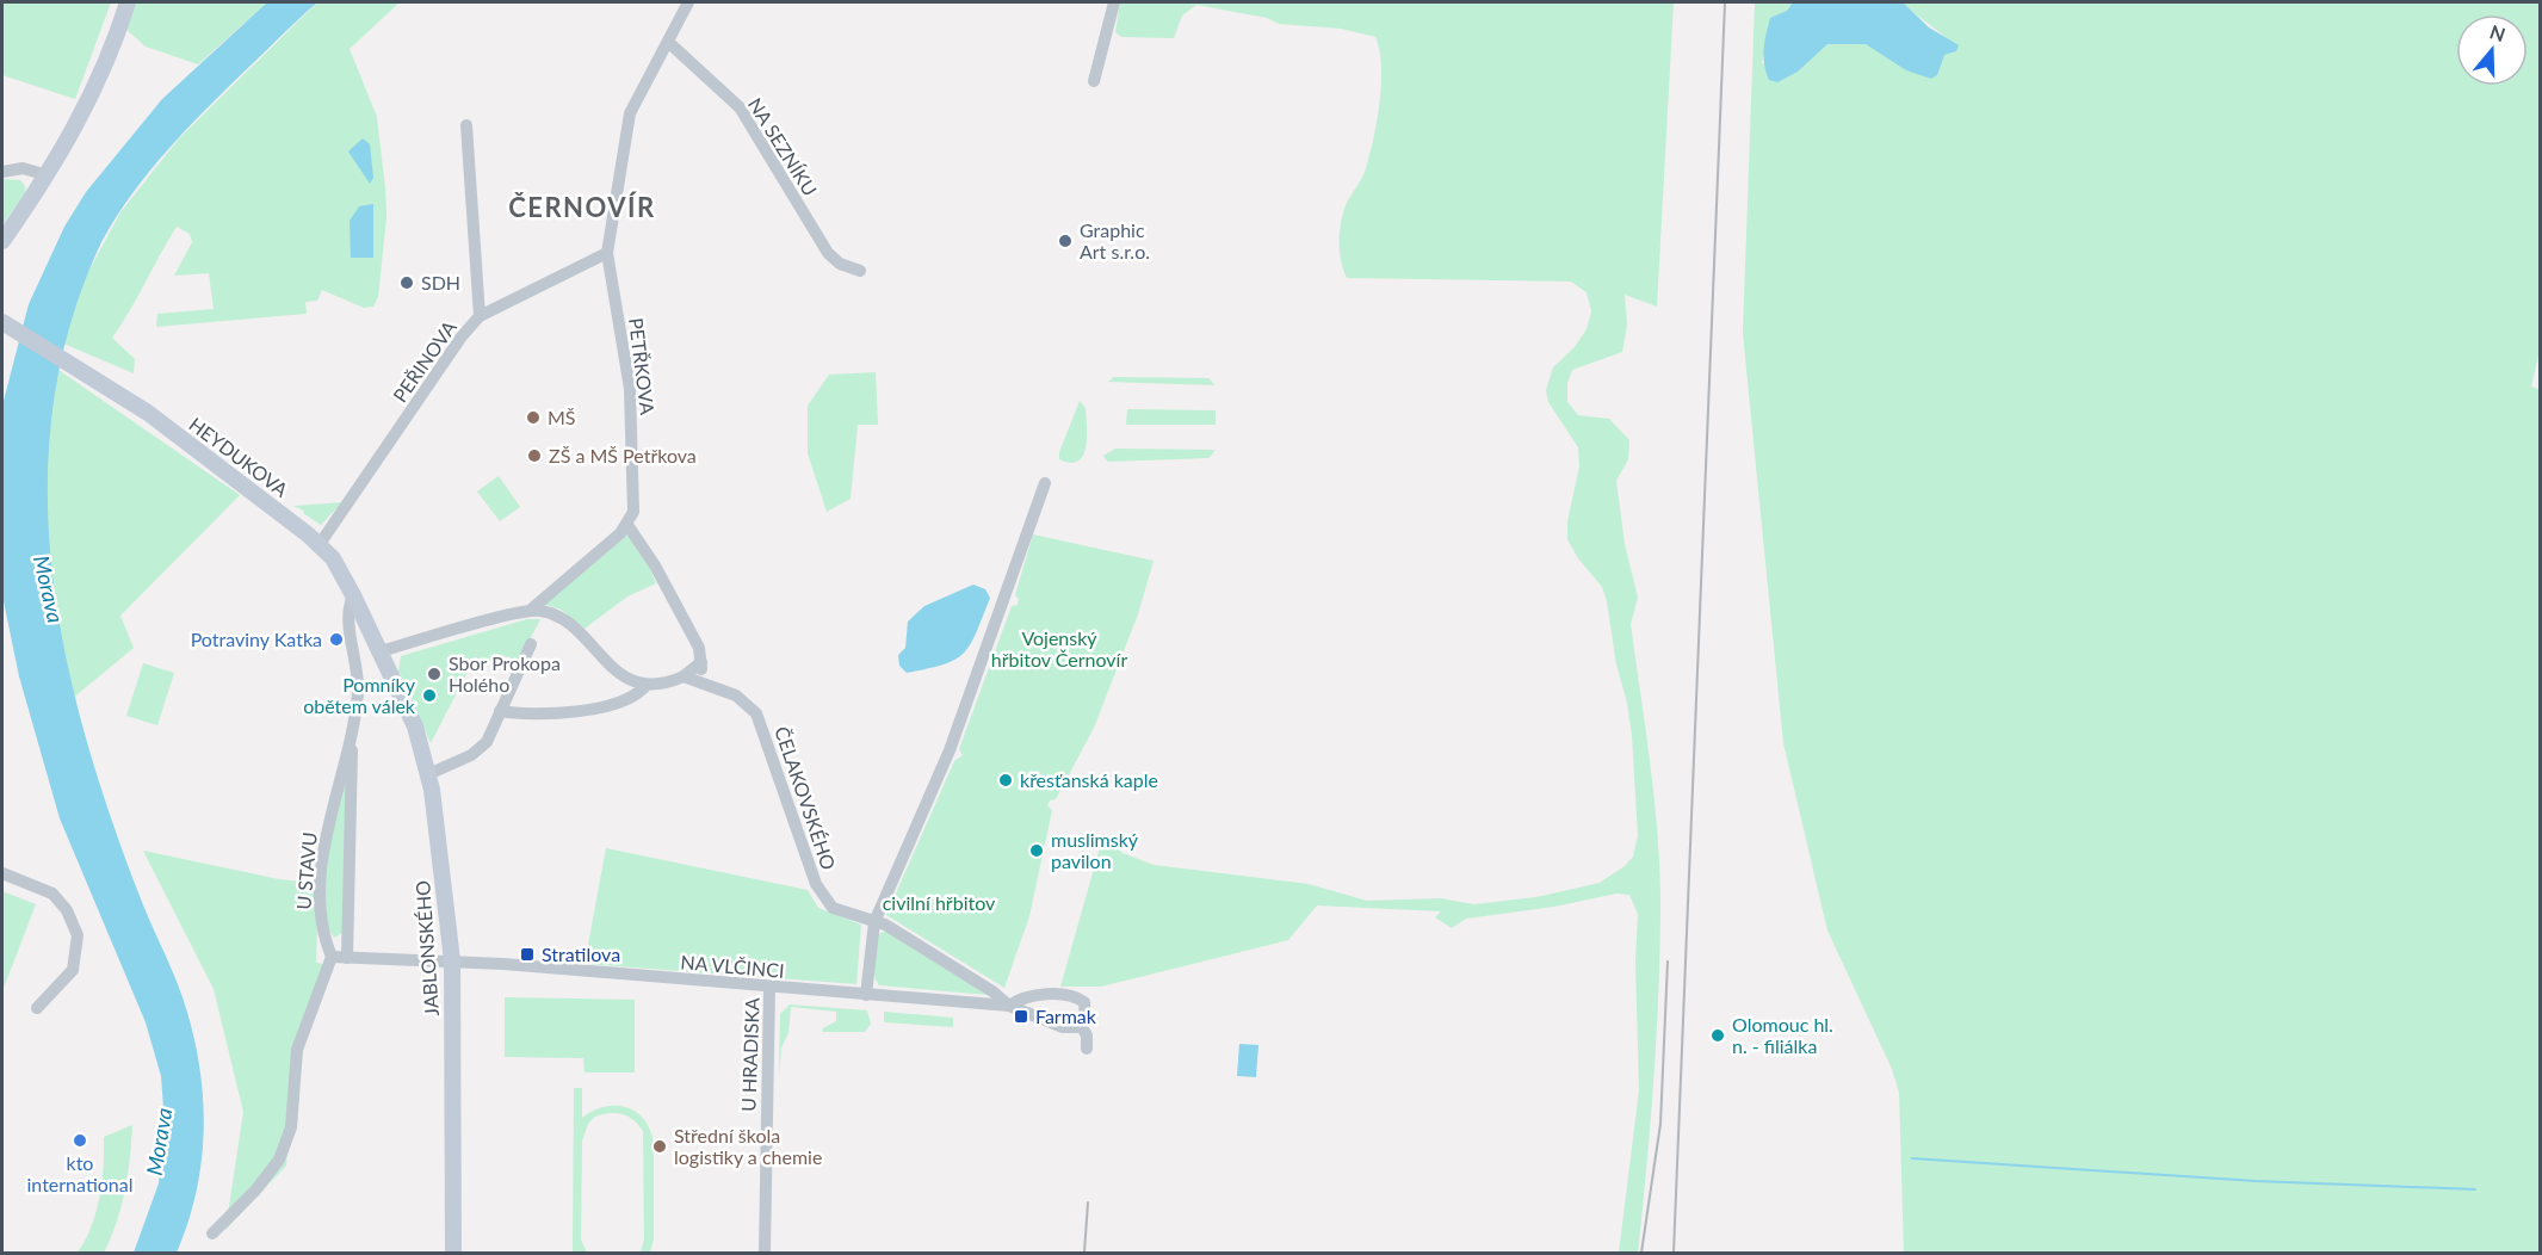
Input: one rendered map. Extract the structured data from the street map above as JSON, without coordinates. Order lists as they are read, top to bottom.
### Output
{
  "streets": {
    "street": [
      "NA SEZNÍKU",
      "PEŘINOVA",
      "PETŘKOVA",
      "HEYDUKOVA",
      "ČELAKOVSKÉHO",
      "U STAVU",
      "JABLONSKÉHO",
      "NA VLČINCI",
      "U HRADISKA"
    ]
  },
  "crossings": [
    ["NA SEZNÍKU", "PETŘKOVA"],
    ["PEŘINOVA", "PETŘKOVA"],
    ["PEŘINOVA", "HEYDUKOVA"],
    ["HEYDUKOVA", "U STAVU"],
    ["HEYDUKOVA", "JABLONSKÉHO"],
    ["ČELAKOVSKÉHO", "NA VLČINCI"],
    ["JABLONSKÉHO", "NA VLČINCI"],
    ["NA VLČINCI", "U HRADISKA"]
  ],
  "districts": ["ČERNOVÍR"],
  "water": ["Morava"],
  "parks": ["Vojenský hřbitov Černovír", "civilní hřbitov"],
  "places": {
    "other": [
      "Graphic Art s.r.o.",
      "SDH",
      "MŠ",
      "ZŠ a MŠ Petřkova",
      "Potraviny Katka",
      "Sbor Prokopa Holého",
      "Pomníky obětem válek",
      "křesťanská kaple",
      "muslimský pavilon",
      "Olomouc hl. n. - filiálka",
      "kto international",
      "Střední škola logistiky a chemie"
    ],
    "transit": ["Stratilova", "Farmak"]
  },
  "north": "top"
}
